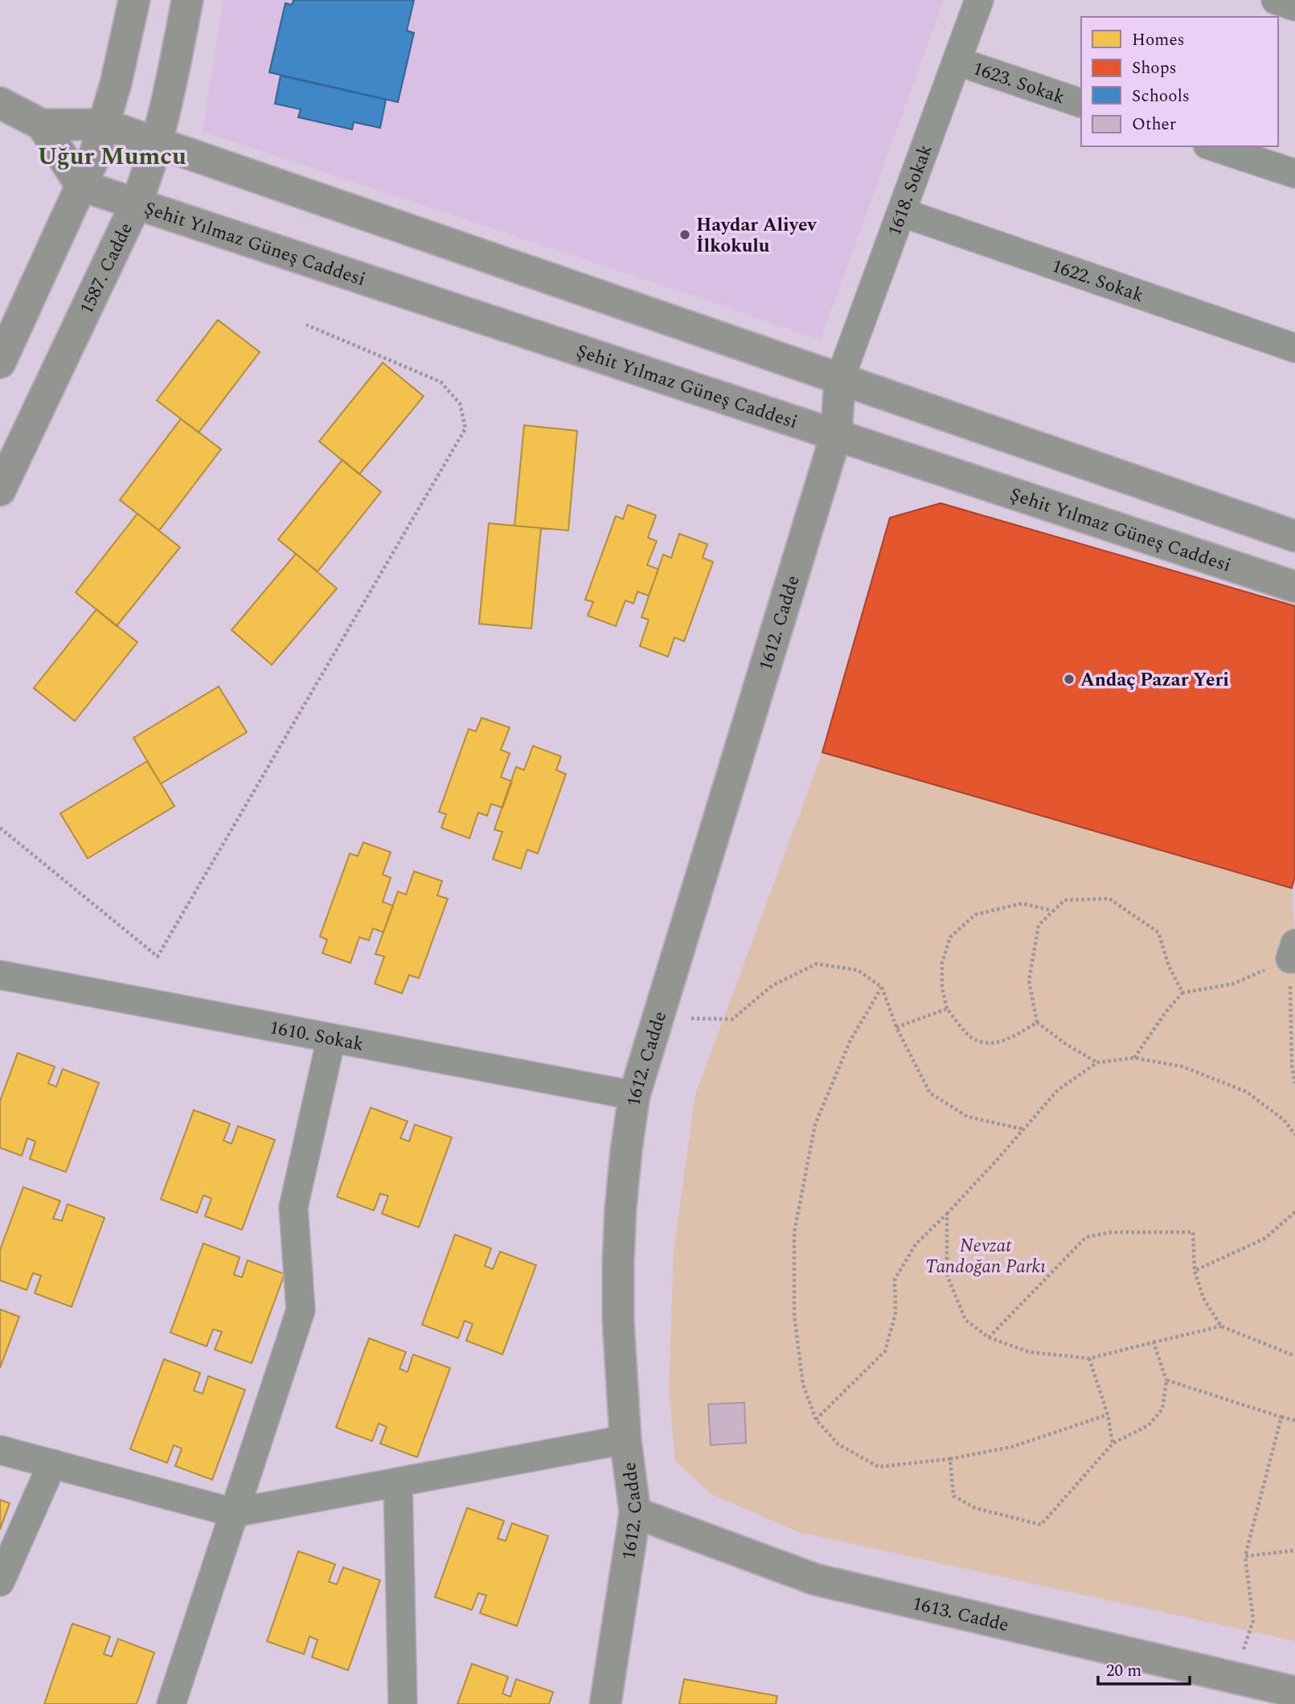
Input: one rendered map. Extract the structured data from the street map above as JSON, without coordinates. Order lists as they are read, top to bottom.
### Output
{
  "streets": {
    "main road": [
      "Şehit Yılmaz Güneş Caddesi",
      "1587. Cadde",
      "1612. Cadde",
      "1613. Cadde"
    ],
    "street": [
      "1623. Sokak",
      "1618. Sokak",
      "1622. Sokak",
      "1610. Sokak"
    ]
  },
  "crossings": [
    ["1623. Sokak", "1618. Sokak"],
    ["1618. Sokak", "1622. Sokak"],
    ["1618. Sokak", "1612. Cadde"],
    ["Şehit Yılmaz Güneş Caddesi", "1587. Cadde"],
    ["Şehit Yılmaz Güneş Caddesi", "1612. Cadde"],
    ["1612. Cadde", "1610. Sokak"],
    ["1612. Cadde", "1613. Cadde"]
  ],
  "districts": ["Uğur Mumcu"],
  "parks": ["Nevzat Tandoğan Parkı"],
  "places": ["Haydar Aliyev İlkokulu", "Andaç Pazar Yeri"],
  "legend": [
    "Homes",
    "Shops",
    "Schools",
    "Other"
  ],
  "scale_bar": "20 m"
}
